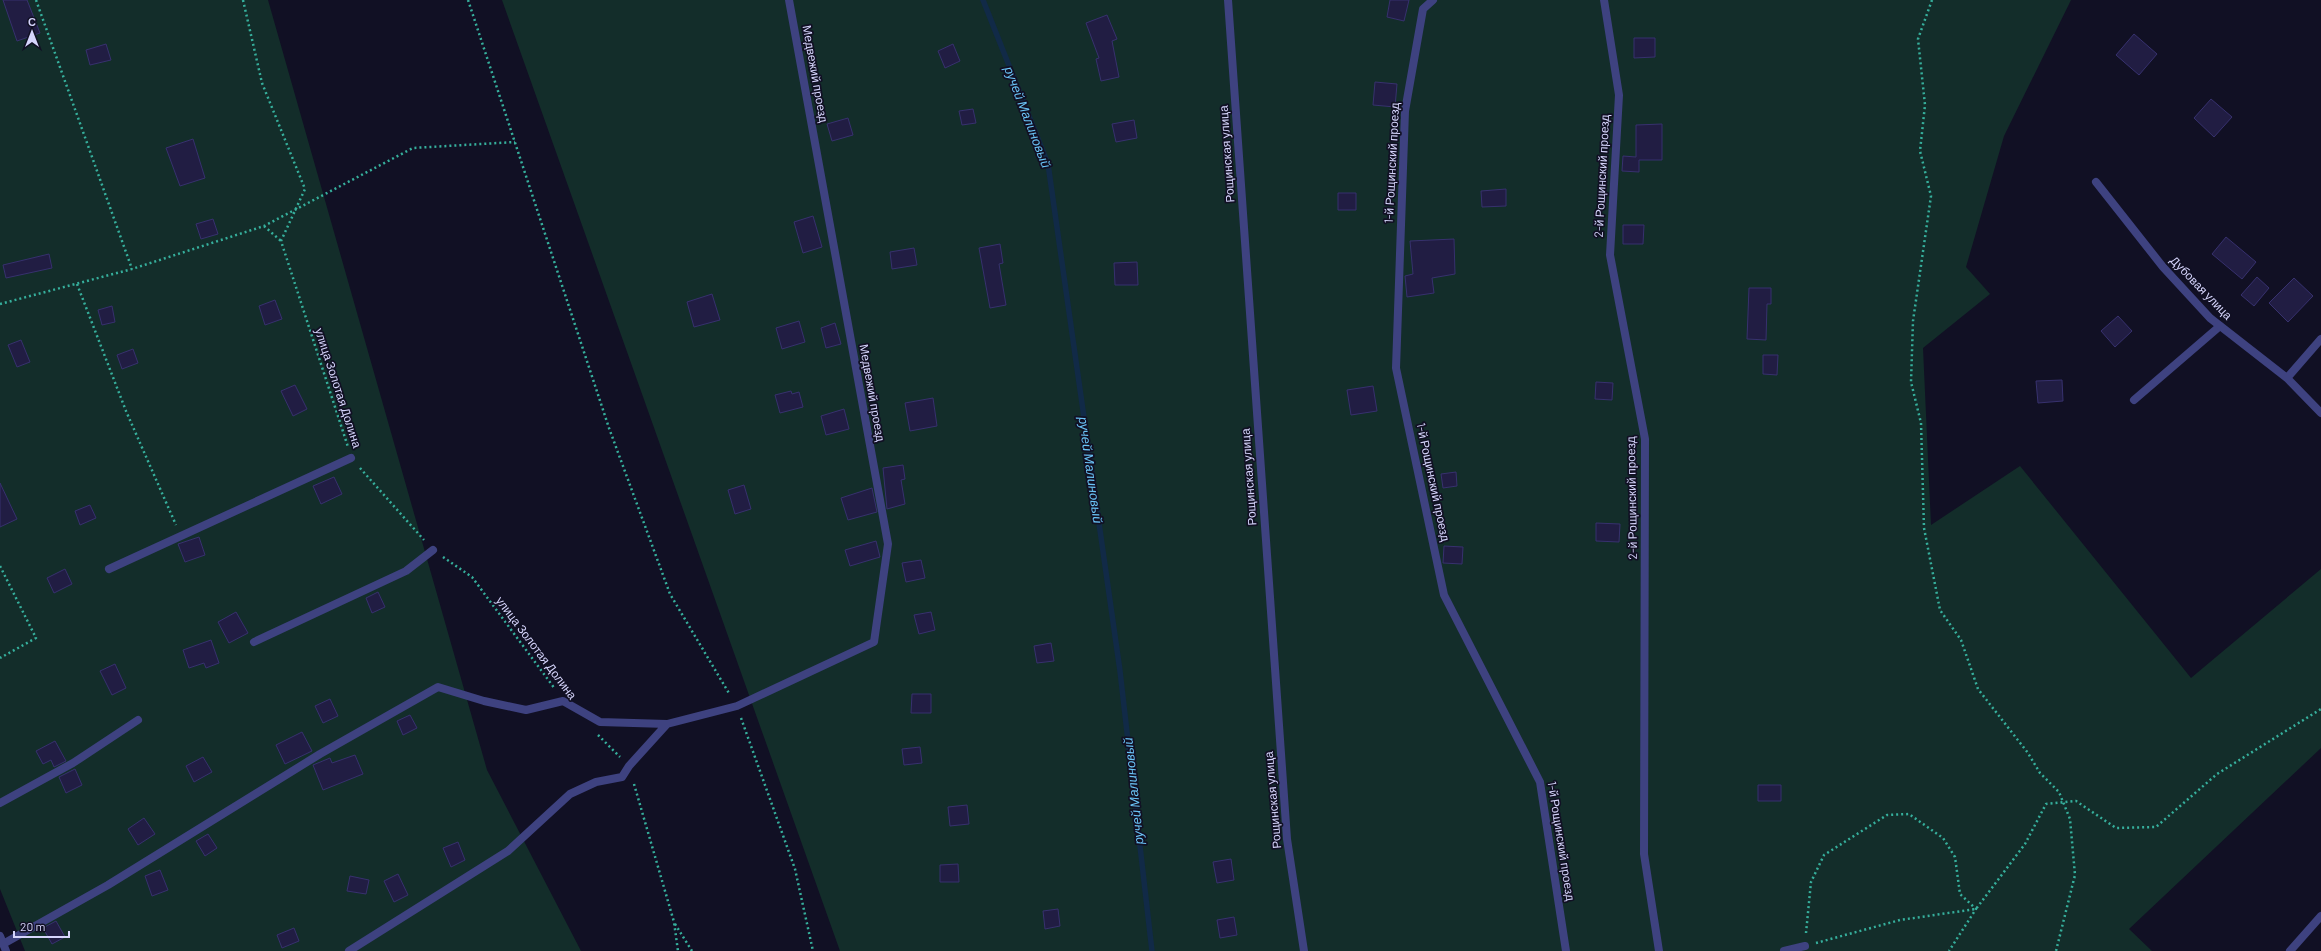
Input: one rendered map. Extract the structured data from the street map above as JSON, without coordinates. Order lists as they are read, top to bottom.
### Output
{
  "streets": {
    "street": [
      "Медвежий проезд",
      "Рощинская улица",
      "1-й Рощинский проезд",
      "2-й Рощинский проезд",
      "Дубовая улица"
    ],
    "path": ["улица Золотая Долина"]
  },
  "water": ["ручей Малиновый"],
  "scale_bar": "20 m",
  "north": "top"
}
